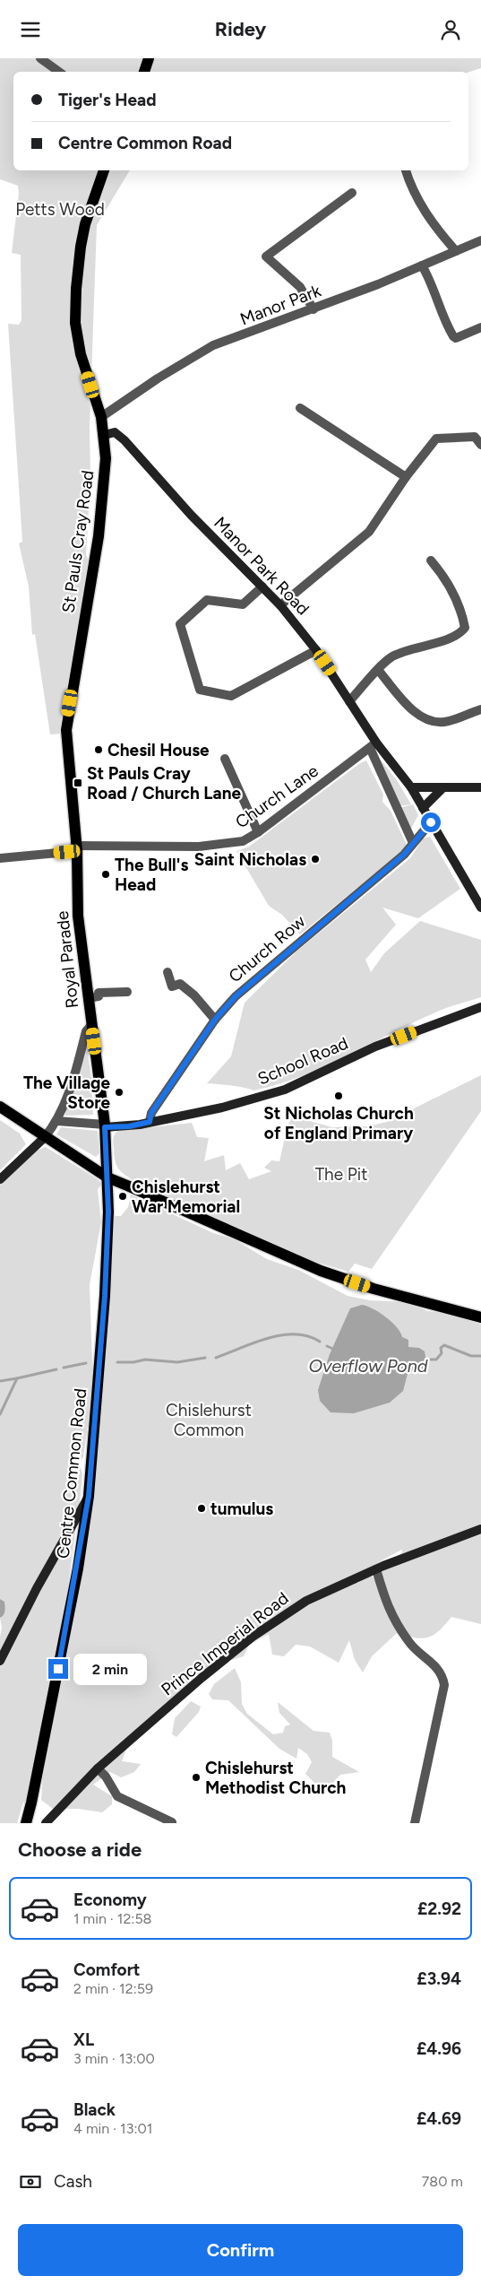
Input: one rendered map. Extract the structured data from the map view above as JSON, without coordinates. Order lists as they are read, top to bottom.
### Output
{
  "streets": {
    "main road": [
      "St Pauls Cray Road",
      "Manor Park Road",
      "Royal Parade",
      "School Road",
      "Centre Common Road",
      "Prince Imperial Road"
    ],
    "street": ["Manor Park", "Church Lane", "Church Row"]
  },
  "crossings": [
    ["Manor Park", "St Pauls Cray Road"],
    ["St Pauls Cray Road", "Manor Park Road"],
    ["St Pauls Cray Road", "Church Lane"],
    ["St Pauls Cray Road", "Royal Parade"],
    ["Manor Park Road", "Church Lane"],
    ["Manor Park Road", "Church Row"],
    ["Church Lane", "Royal Parade"],
    ["Church Row", "School Road"],
    ["Royal Parade", "School Road"],
    ["Royal Parade", "Centre Common Road"]
  ],
  "water": ["Overflow Pond"],
  "parks": ["Petts Wood", "The Pit", "Chislehurst Common"],
  "places": {
    "other": [
      "Chesil House",
      "Saint Nicholas",
      "The Bull's Head",
      "The Village Store",
      "St Nicholas Church of England Primary",
      "Chislehurst War Memorial",
      "tumulus",
      "Chislehurst Methodist Church"
    ],
    "transit": ["St Pauls Cray Road / Church Lane"]
  },
  "page": {
    "header": "Ridey",
    "banner": ["Tiger's Head", "Centre Common Road"],
    "bubble": "2 min",
    "heading": "Choose a ride",
    "list": [
      {
        "name": "Economy",
        "note": "1 min · 12:58",
        "value": "£2.92"
      },
      {
        "name": "Comfort",
        "note": "2 min · 12:59",
        "value": "£3.94"
      },
      {
        "name": "XL",
        "note": "3 min · 13:00",
        "value": "£4.96"
      },
      {
        "name": "Black",
        "note": "4 min · 13:01",
        "value": "£4.69"
      }
    ],
    "pay": ["Cash", "780 m"],
    "buttons": "Confirm"
  }
}
